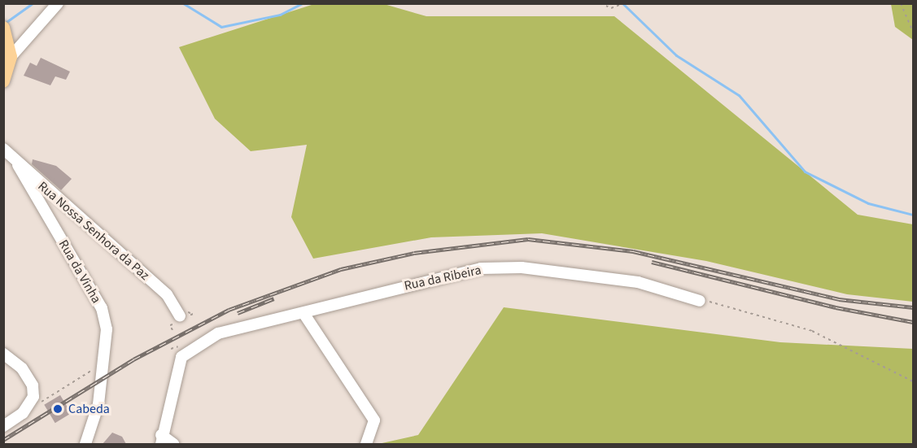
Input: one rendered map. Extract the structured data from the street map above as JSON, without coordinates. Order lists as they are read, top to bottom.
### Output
{
  "streets": {
    "street": ["Rua Nossa Senhora da Paz", "Rua da Vinha", "Rua da Ribeira"]
  },
  "crossings": [
    ["Rua Nossa Senhora da Paz", "Rua da Vinha"]
  ],
  "places": ["Cabeda"]
}
